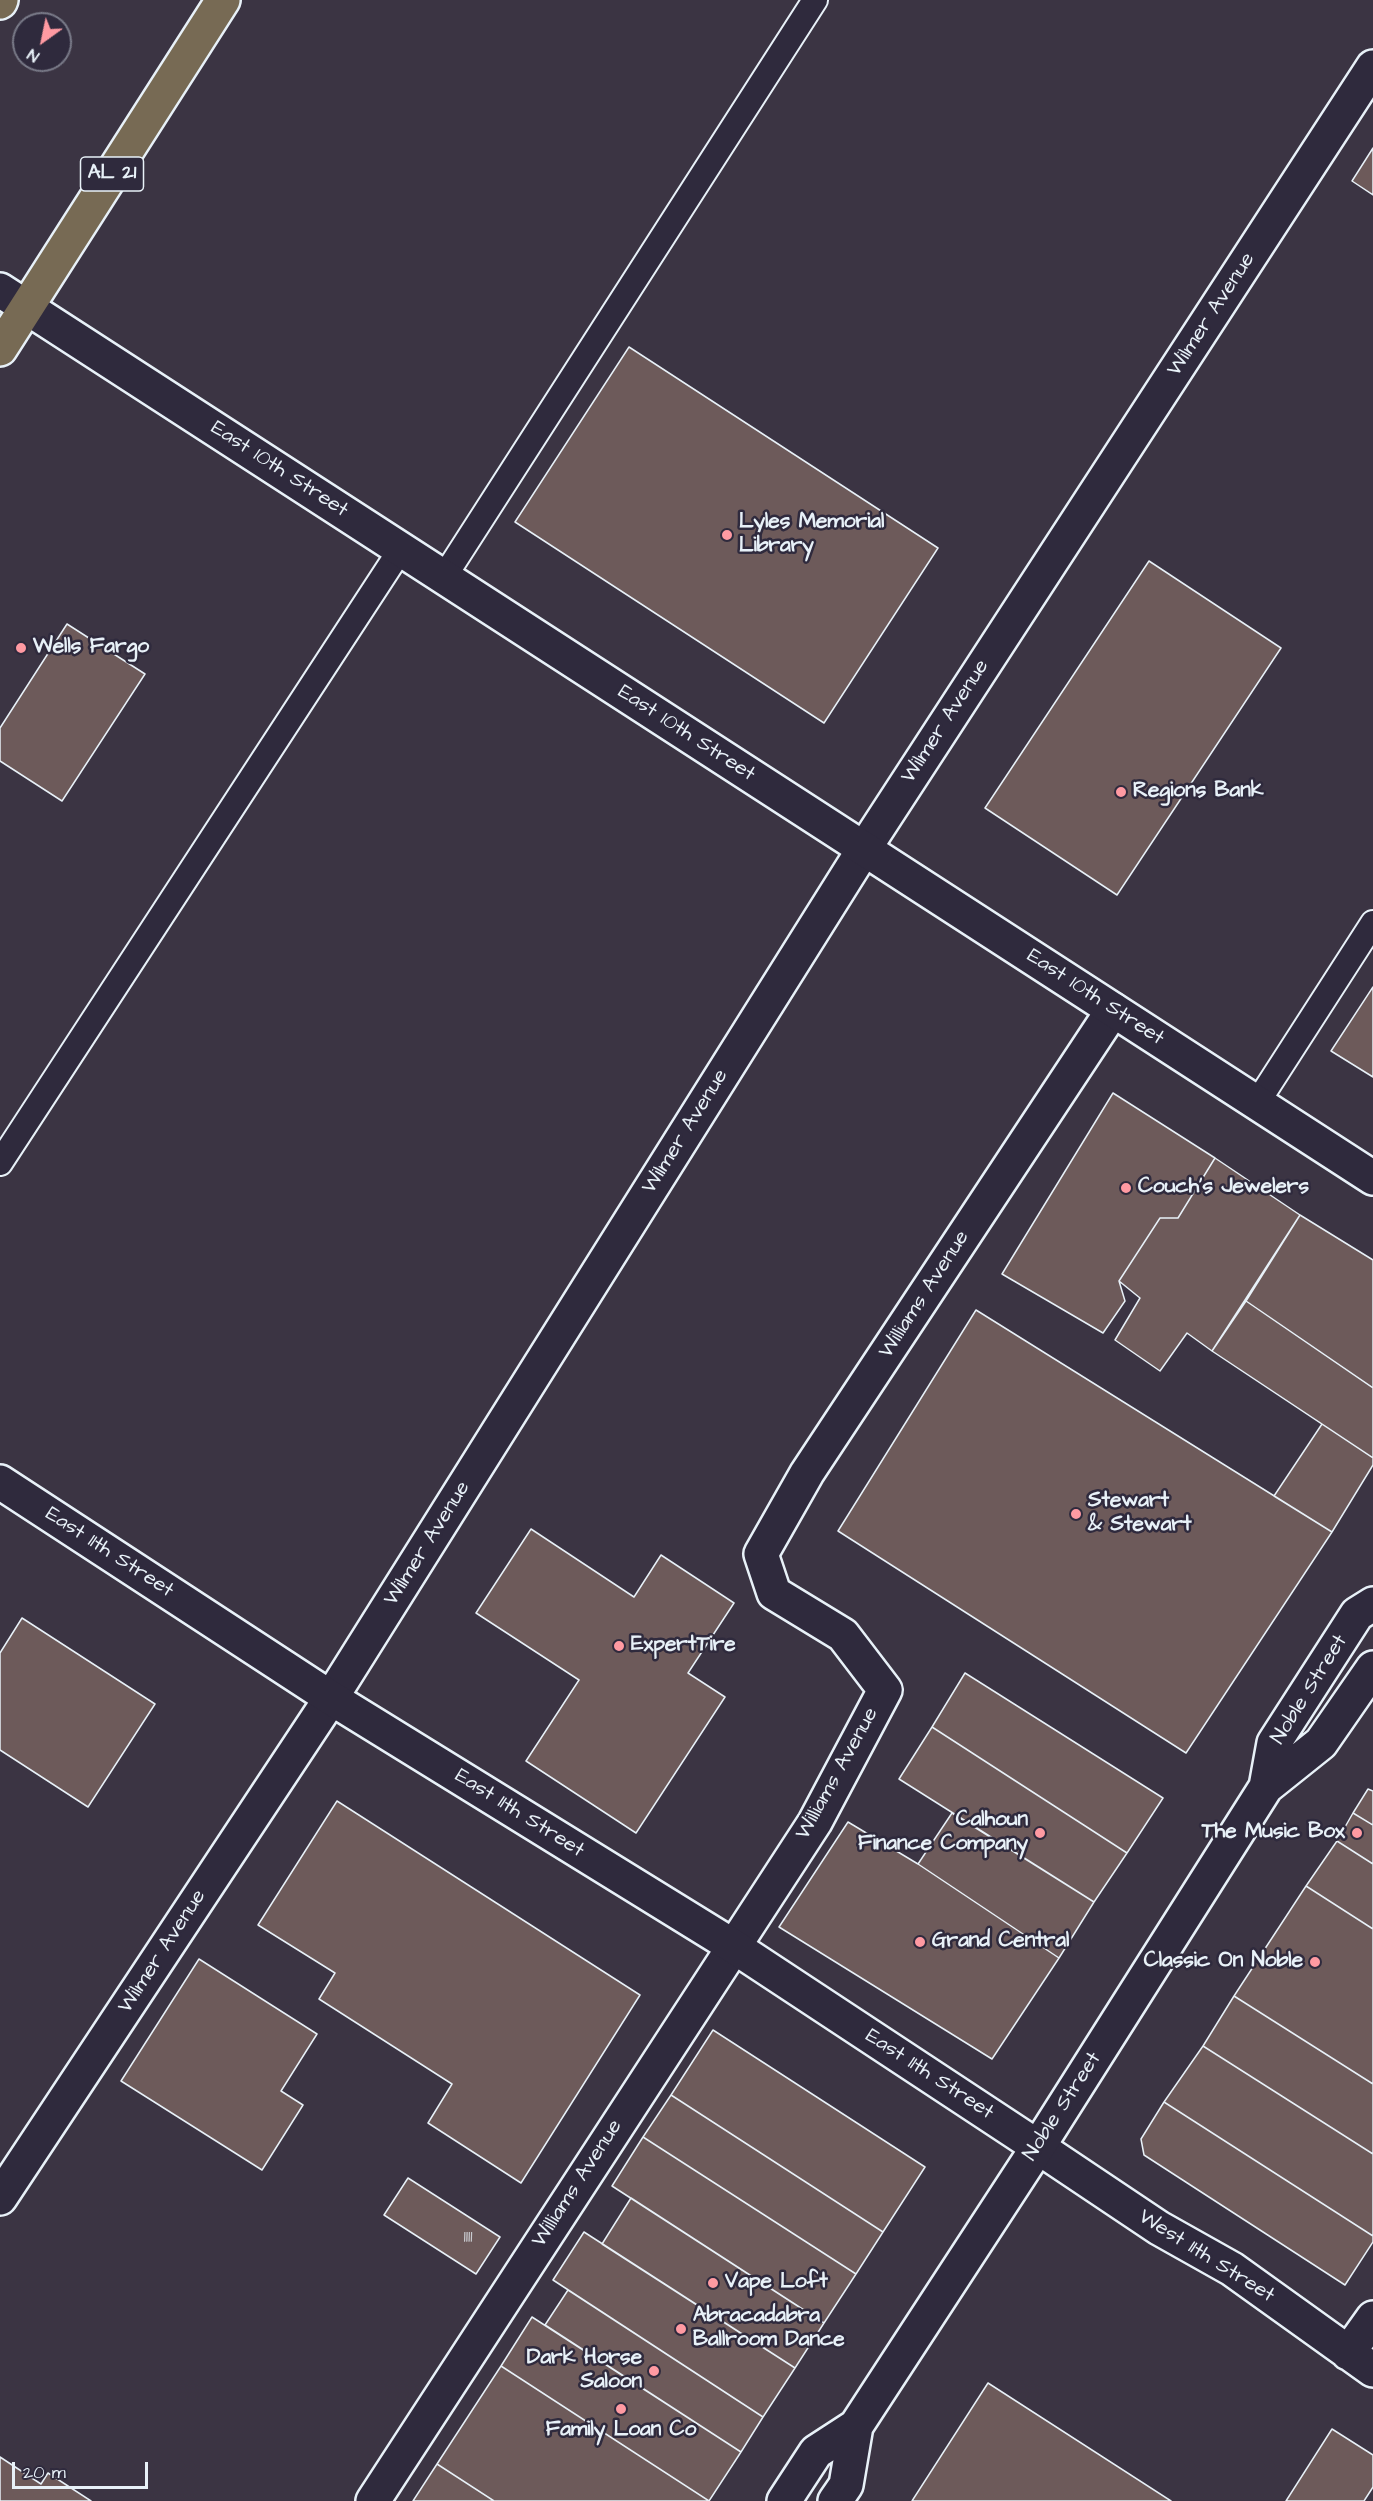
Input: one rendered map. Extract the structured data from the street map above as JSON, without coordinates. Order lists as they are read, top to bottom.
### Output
{
  "streets": {
    "highway": ["AL 21"],
    "street": [
      "Wilmer Avenue",
      "East 10th Street",
      "Williams Avenue",
      "East 11th Street",
      "Noble Street",
      "West 11th Street"
    ]
  },
  "crossings": [
    ["AL 21", "East 10th Street"],
    ["Wilmer Avenue", "East 10th Street"],
    ["Wilmer Avenue", "East 11th Street"],
    ["East 10th Street", "Williams Avenue"],
    ["Williams Avenue", "East 11th Street"],
    ["East 11th Street", "Noble Street"],
    ["East 11th Street", "West 11th Street"],
    ["Noble Street", "West 11th Street"]
  ],
  "places": [
    "Lyles Memorial Library",
    "Wells Fargo",
    "Regions Bank",
    "Couch's Jewelers",
    "Stewart & Stewart",
    "ExpertTire",
    "Calhoun Finance Company",
    "The Music Box",
    "Grand Central",
    "Classic On Noble",
    "Vape Loft",
    "Abracadabra Ballroom Dance",
    "Dark Horse Saloon",
    "Family Loan Co"
  ],
  "house_numbers": ["1111"],
  "scale_bar": "20 m",
  "north": "bottom left"
}
